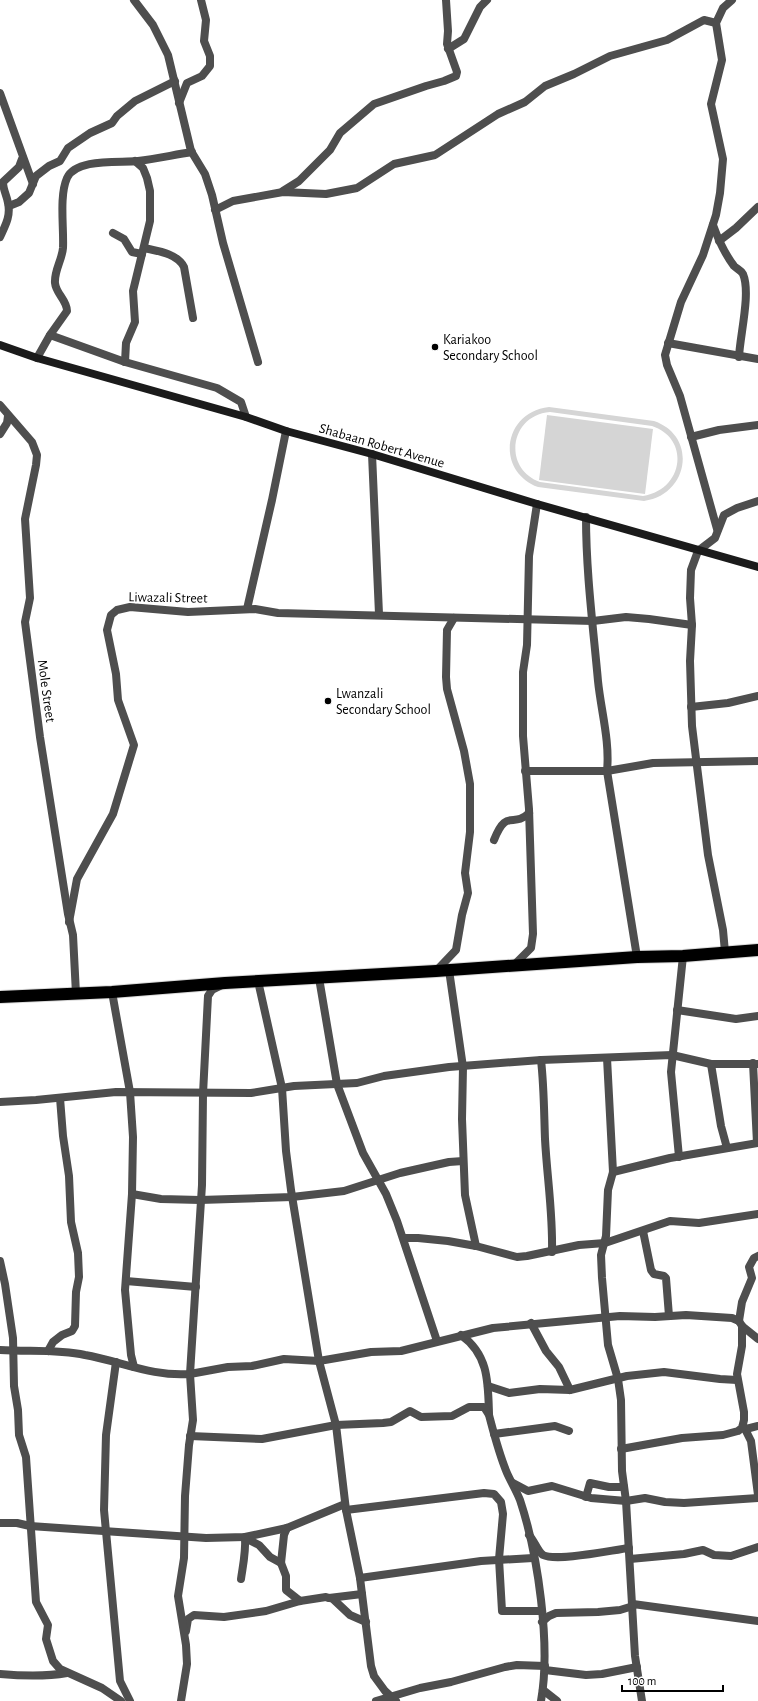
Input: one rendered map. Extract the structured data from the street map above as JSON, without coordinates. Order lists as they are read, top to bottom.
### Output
{
  "streets": {
    "street": ["Shabaan Robert Avenue", "Liwazali Street", "Mole Street"]
  },
  "crossings": [
    ["Liwazali Street", "Mole Street"]
  ],
  "places": ["Kariakoo Secondary School", "Lwanzali Secondary School"],
  "scale_bar": "100 m"
}
